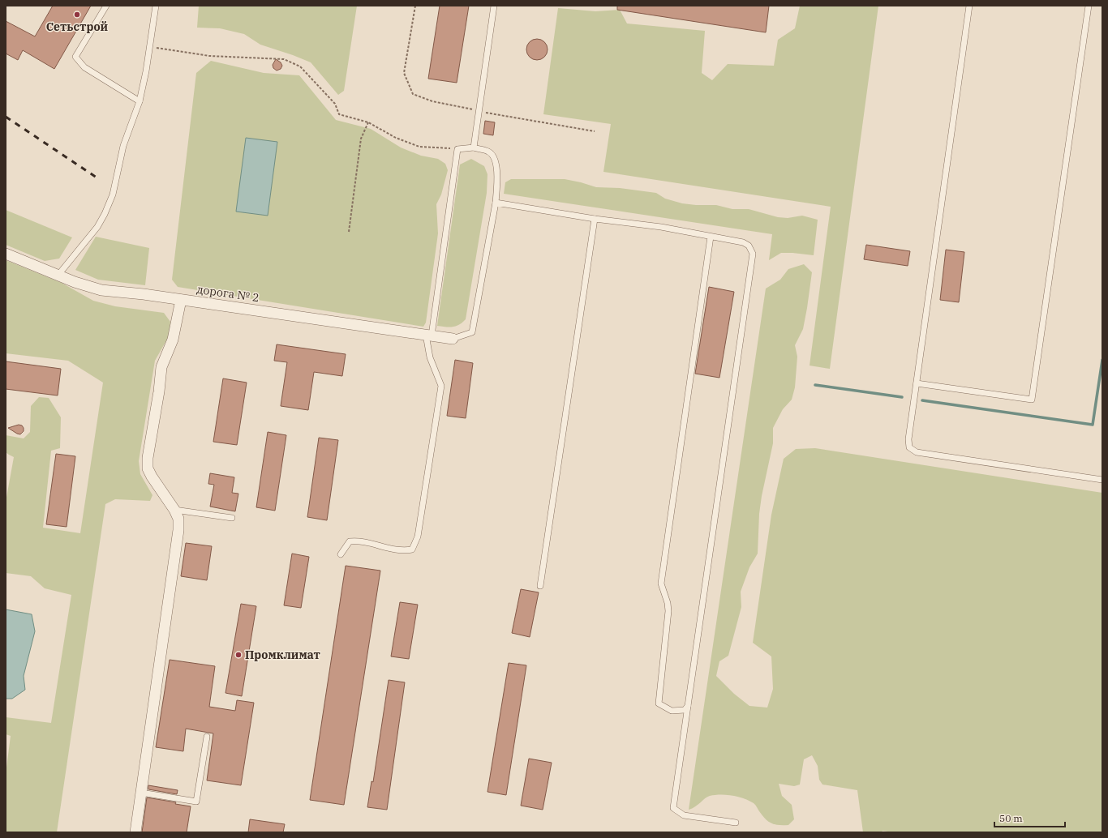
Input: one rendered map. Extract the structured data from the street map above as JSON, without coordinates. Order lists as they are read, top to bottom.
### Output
{
  "streets": {
    "street": ["дорога № 2"]
  },
  "places": ["Сетьстрой", "Промклимат"],
  "scale_bar": "50 m"
}
